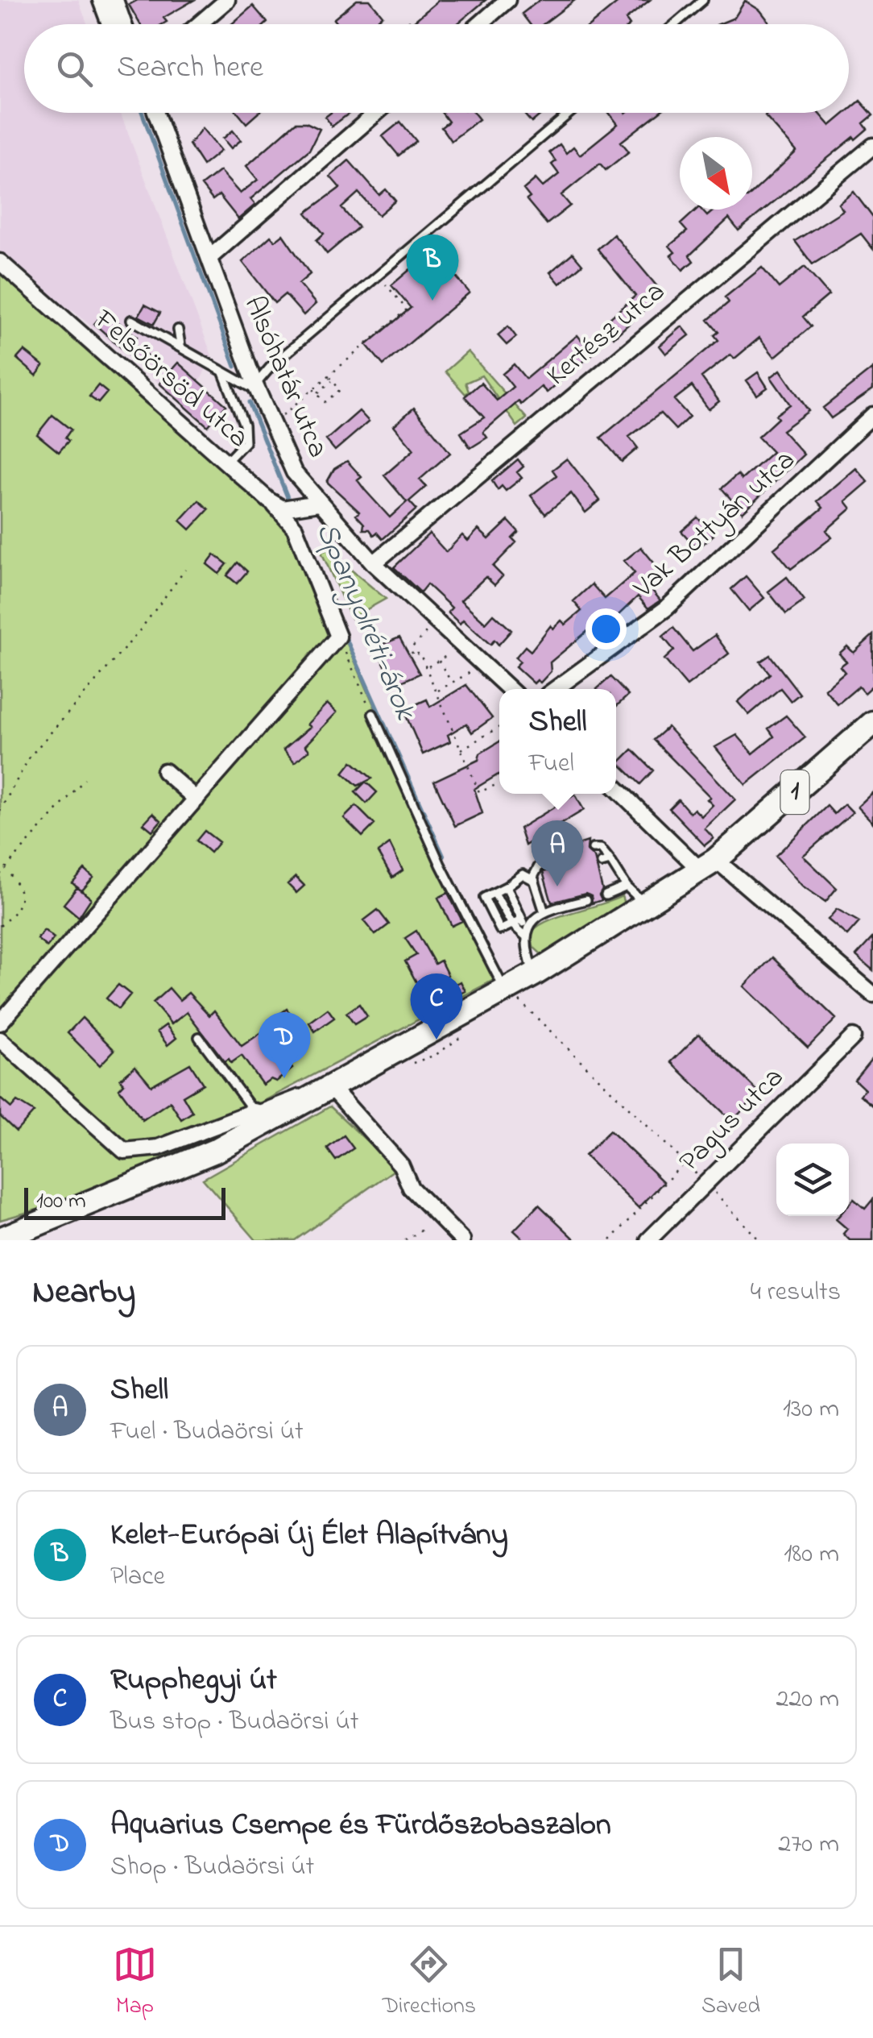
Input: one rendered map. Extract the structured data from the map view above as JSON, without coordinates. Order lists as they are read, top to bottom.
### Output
{
  "streets": {
    "main road": ["1"],
    "street": [
      "Kertész utca",
      "Alsóhatár utca",
      "Felsőörsöd utca",
      "Vak Bottyán utca",
      "Pagus utca"
    ]
  },
  "crossings": [
    ["Kertész utca", "Alsóhatár utca"]
  ],
  "water": ["Spanyolréti-árok"],
  "scale_bar": "100 m",
  "north": "bottom right",
  "page": {
    "search": "Search here",
    "pins": [
      "B",
      "A",
      "C",
      "D"
    ],
    "popup": ["Shell", "Fuel"],
    "scale": "100 m",
    "heading": ["Nearby", "4 results"],
    "list": [
      {
        "mark": "A",
        "name": "Shell",
        "note": "Fuel · Budaörsi út",
        "value": "130 m"
      },
      {
        "mark": "B",
        "name": "Kelet-Európai Új Élet Alapítvány",
        "note": "Place",
        "value": "180 m"
      },
      {
        "mark": "C",
        "name": "Rupphegyi út",
        "note": "Bus stop · Budaörsi út",
        "value": "220 m"
      },
      {
        "mark": "D",
        "name": "Aquarius Csempe és Fürdőszobaszalon",
        "note": "Shop · Budaörsi út",
        "value": "270 m"
      }
    ],
    "nav": ["Map", "Directions", "Saved"]
  }
}
